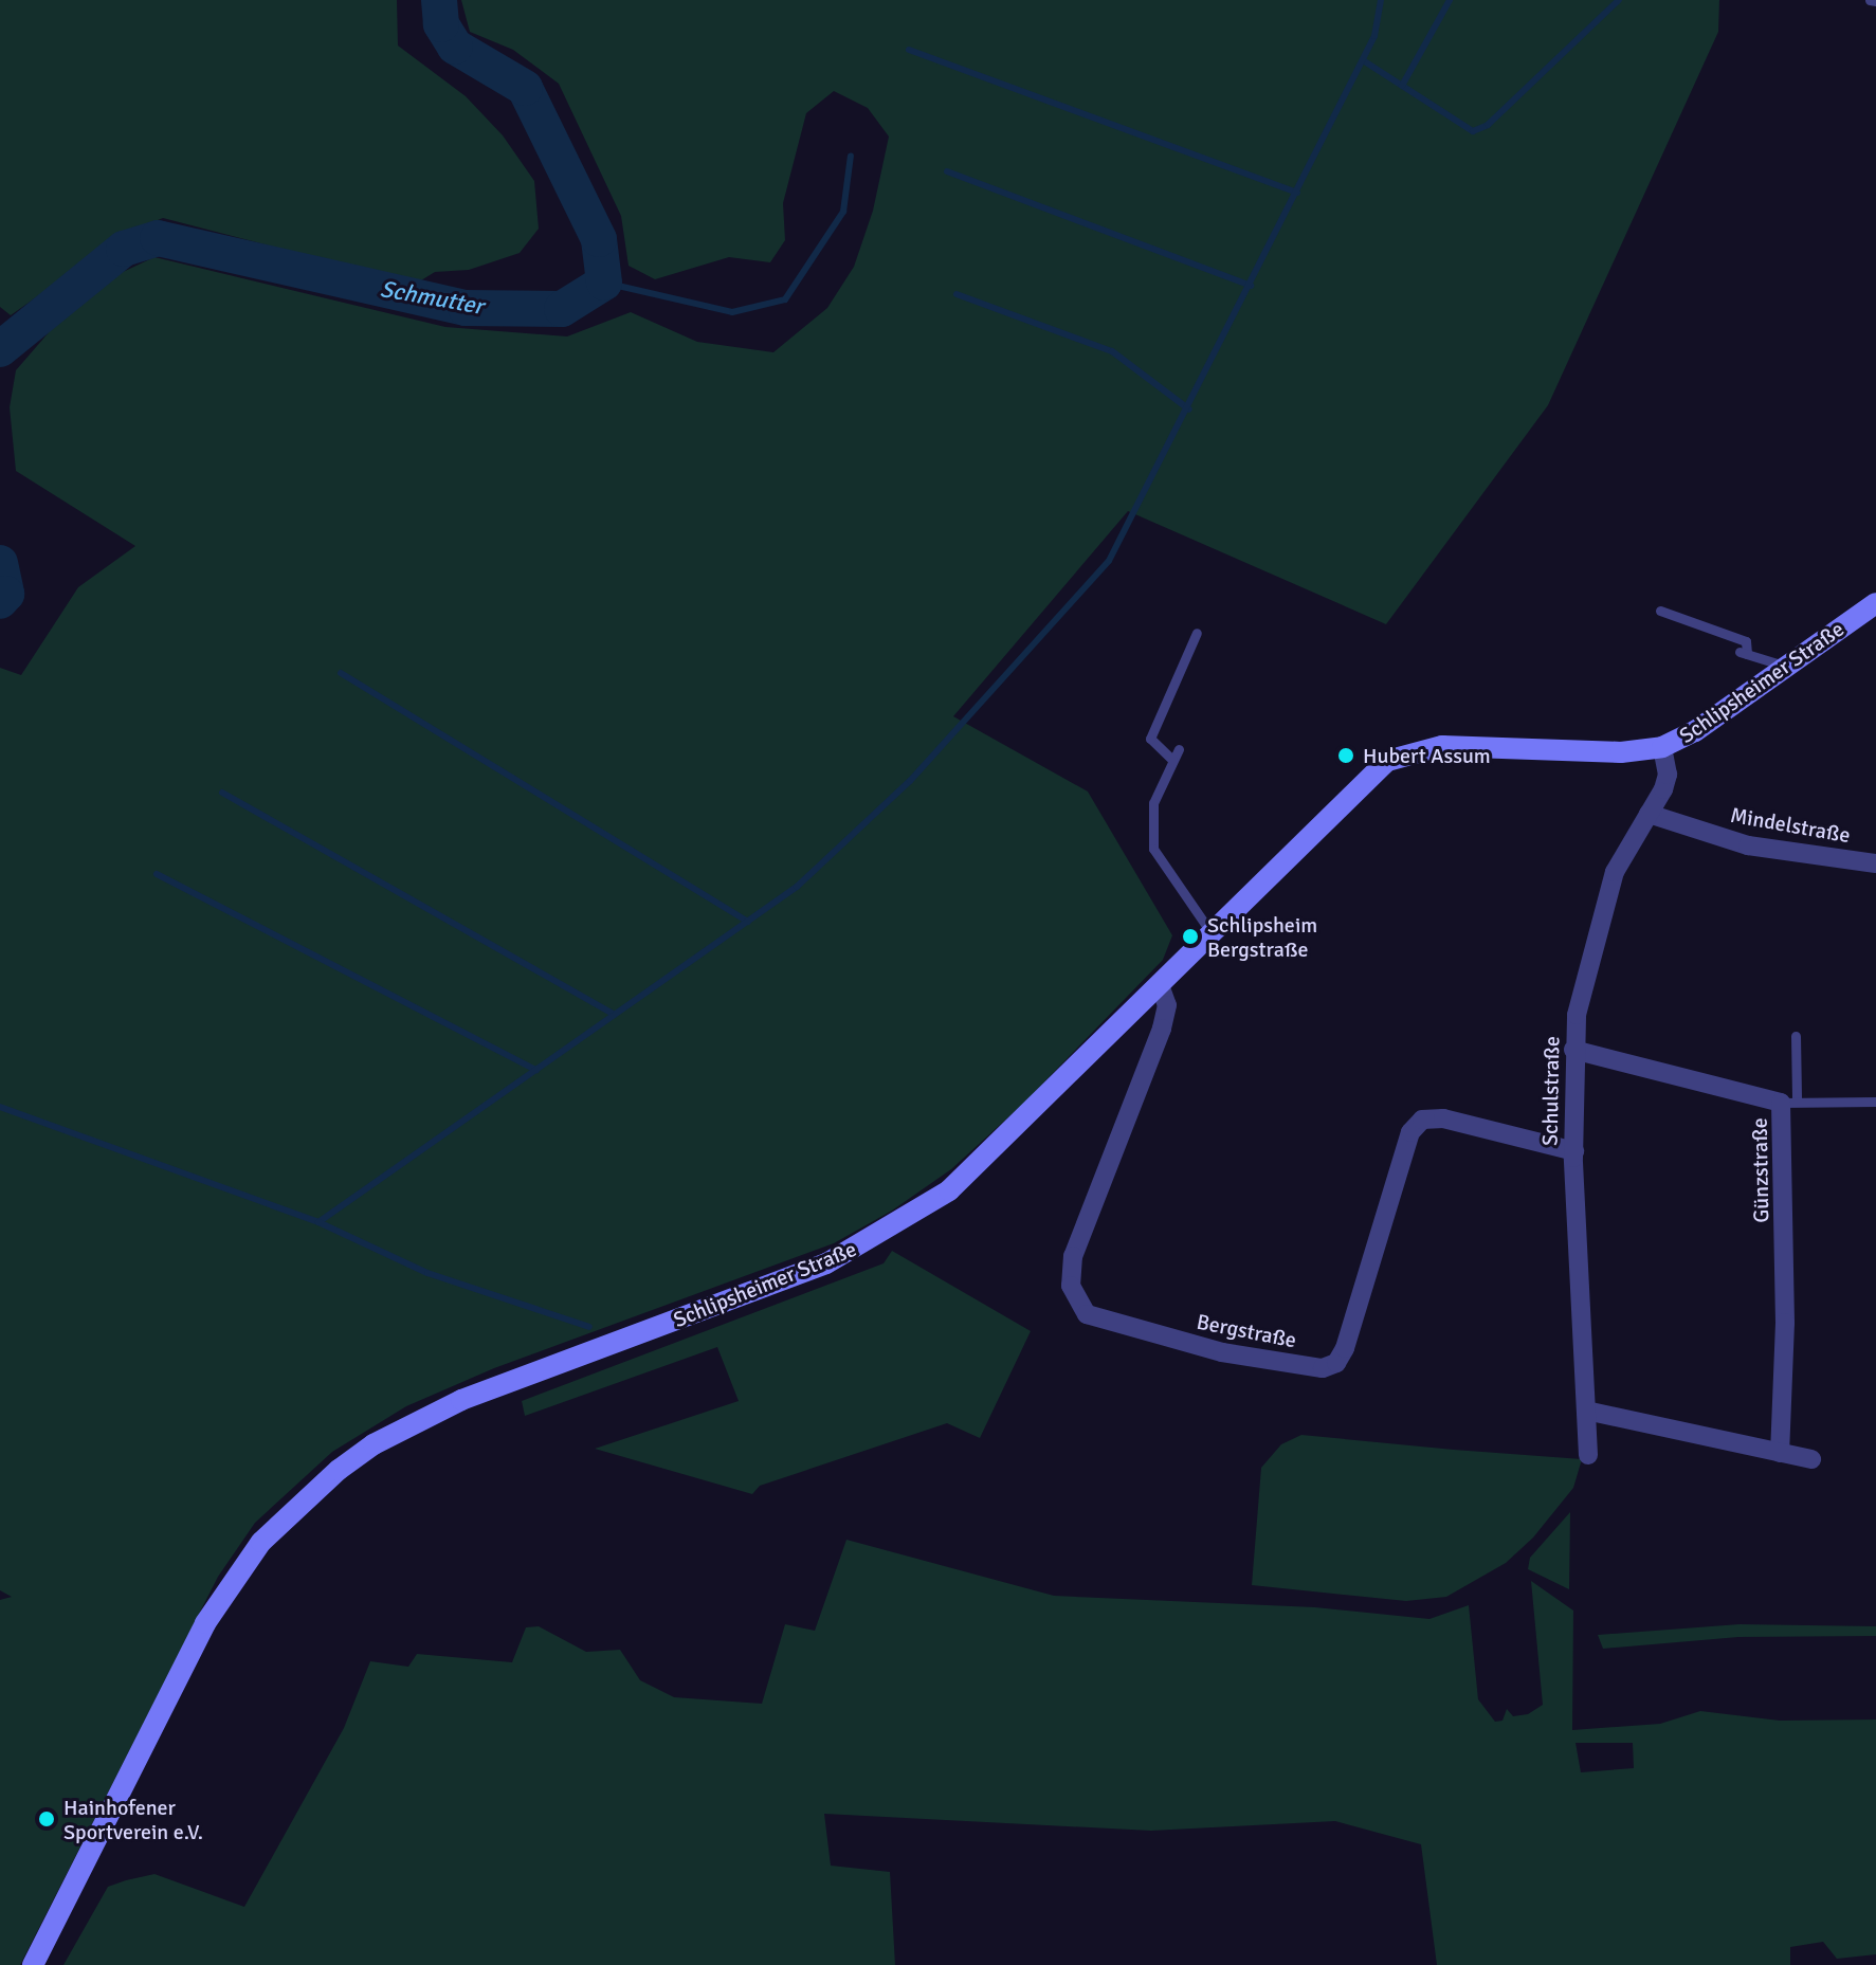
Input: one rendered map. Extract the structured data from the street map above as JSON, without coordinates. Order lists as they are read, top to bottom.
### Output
{
  "streets": {
    "street": [
      "Schlipsheimer Straße",
      "Mindelstraße",
      "Schulstraße",
      "Günzstraße",
      "Bergstraße"
    ]
  },
  "crossings": [
    ["Schlipsheimer Straße", "Schulstraße"],
    ["Schlipsheimer Straße", "Bergstraße"],
    ["Mindelstraße", "Schulstraße"],
    ["Schulstraße", "Günzstraße"],
    ["Schulstraße", "Bergstraße"]
  ],
  "water": ["Schmutter"],
  "places": ["Hubert Assum", "Schlipsheim Bergstraße", "Hainhofener Sportverein e.V."]
}
